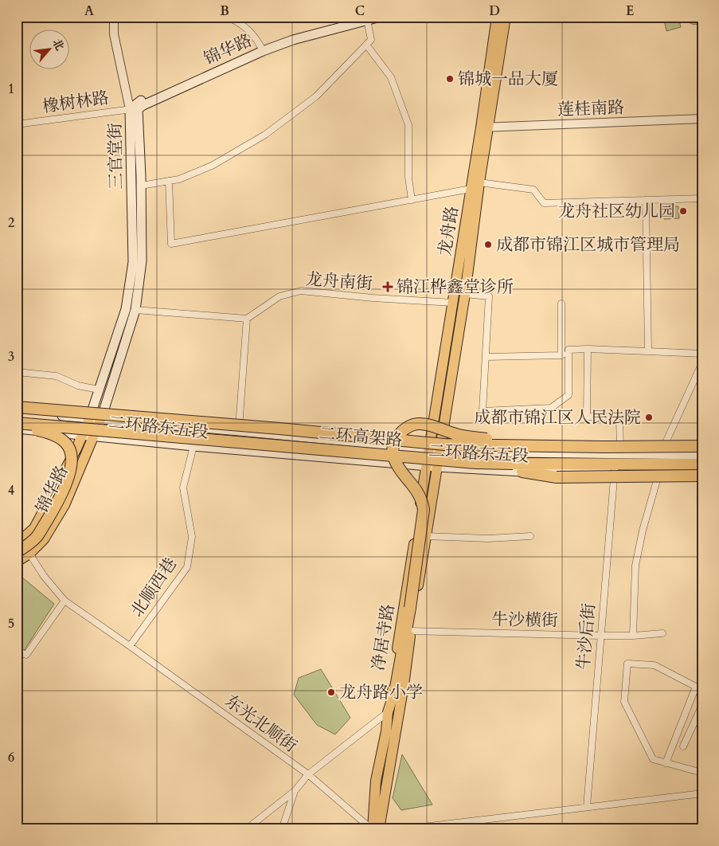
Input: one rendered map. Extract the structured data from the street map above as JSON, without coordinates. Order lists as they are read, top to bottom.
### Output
{
  "streets": {
    "highway": ["二环高架路"],
    "main road": [
      "锦华路",
      "三官堂街",
      "龙舟路",
      "二环路东五段",
      "净居寺路"
    ],
    "street": [
      "橡树林路",
      "莲桂南路",
      "龙舟南街",
      "北顺西巷",
      "牛沙横街",
      "牛沙后街",
      "东光北顺街"
    ]
  },
  "crossings": [
    ["锦华路", "橡树林路"],
    ["锦华路", "三官堂街"],
    ["锦华路", "二环路东五段"],
    ["锦华路", "东光北顺街"],
    ["橡树林路", "三官堂街"],
    ["莲桂南路", "龙舟路"],
    ["三官堂街", "二环路东五段"],
    ["龙舟路", "龙舟南街"],
    ["龙舟路", "二环路东五段"],
    ["龙舟路", "净居寺路"],
    ["二环路东五段", "二环高架路"],
    ["二环路东五段", "北顺西巷"],
    ["二环路东五段", "牛沙后街"],
    ["二环路东五段", "净居寺路"],
    ["北顺西巷", "东光北顺街"],
    ["牛沙横街", "牛沙后街"],
    ["牛沙横街", "净居寺路"],
    ["净居寺路", "东光北顺街"]
  ],
  "places": {
    "other": [
      "锦城一品大厦",
      "龙舟社区幼儿园",
      "成都市锦江区城市管理局",
      "成都市锦江区人民法院",
      "龙舟路小学"
    ],
    "health": ["锦江桦鑫堂诊所"]
  },
  "north": "top right",
  "grid": {
    "columns": [
      "A",
      "B",
      "C",
      "D",
      "E"
    ],
    "rows": [
      "1",
      "2",
      "3",
      "4",
      "5",
      "6"
    ]
  }
}
